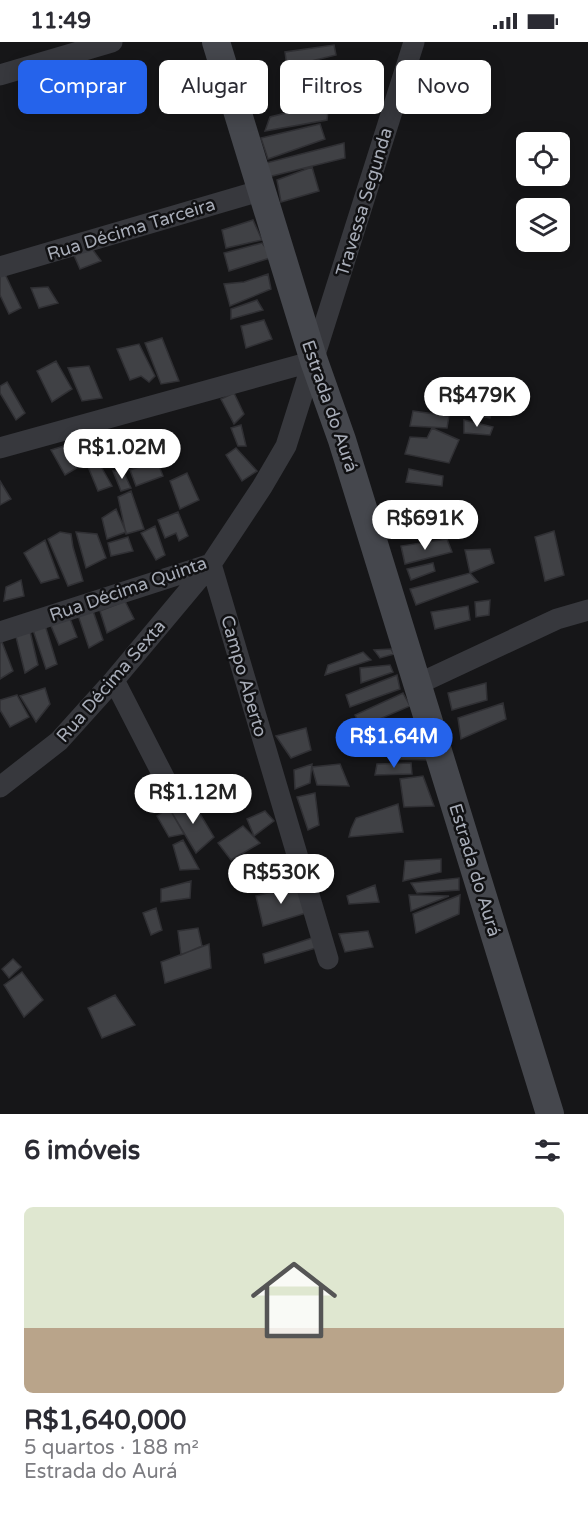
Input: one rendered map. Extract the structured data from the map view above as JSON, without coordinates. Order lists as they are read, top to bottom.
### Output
{
  "streets": {
    "street": [
      "Travessa Segunda",
      "Rua Décima Tarceira",
      "Estrada do Aurá",
      "Rua Décima Quinta",
      "Campo Aberto",
      "Rua Décima Sexta"
    ]
  },
  "crossings": [
    ["Travessa Segunda", "Estrada do Aurá"],
    ["Travessa Segunda", "Rua Décima Quinta"],
    ["Rua Décima Tarceira", "Estrada do Aurá"],
    ["Estrada do Aurá", "Rua Décima Quinta"],
    ["Rua Décima Quinta", "Campo Aberto"],
    ["Rua Décima Quinta", "Rua Décima Sexta"],
    ["Campo Aberto", "Rua Décima Sexta"]
  ],
  "page": {
    "status": "11:49",
    "chip": [
      "Comprar",
      "Alugar",
      "Filtros",
      "Novo"
    ],
    "price": [
      "R$479K",
      "R$1.02M",
      "R$691K",
      "R$1.64M",
      "R$1.12M",
      "R$530K"
    ],
    "heading": "6 imóveis",
    "list": [
      {
        "name": "R$1,640,000",
        "note": "5 quartos · 188 m² · Estrada do Aurá"
      }
    ]
  }
}
